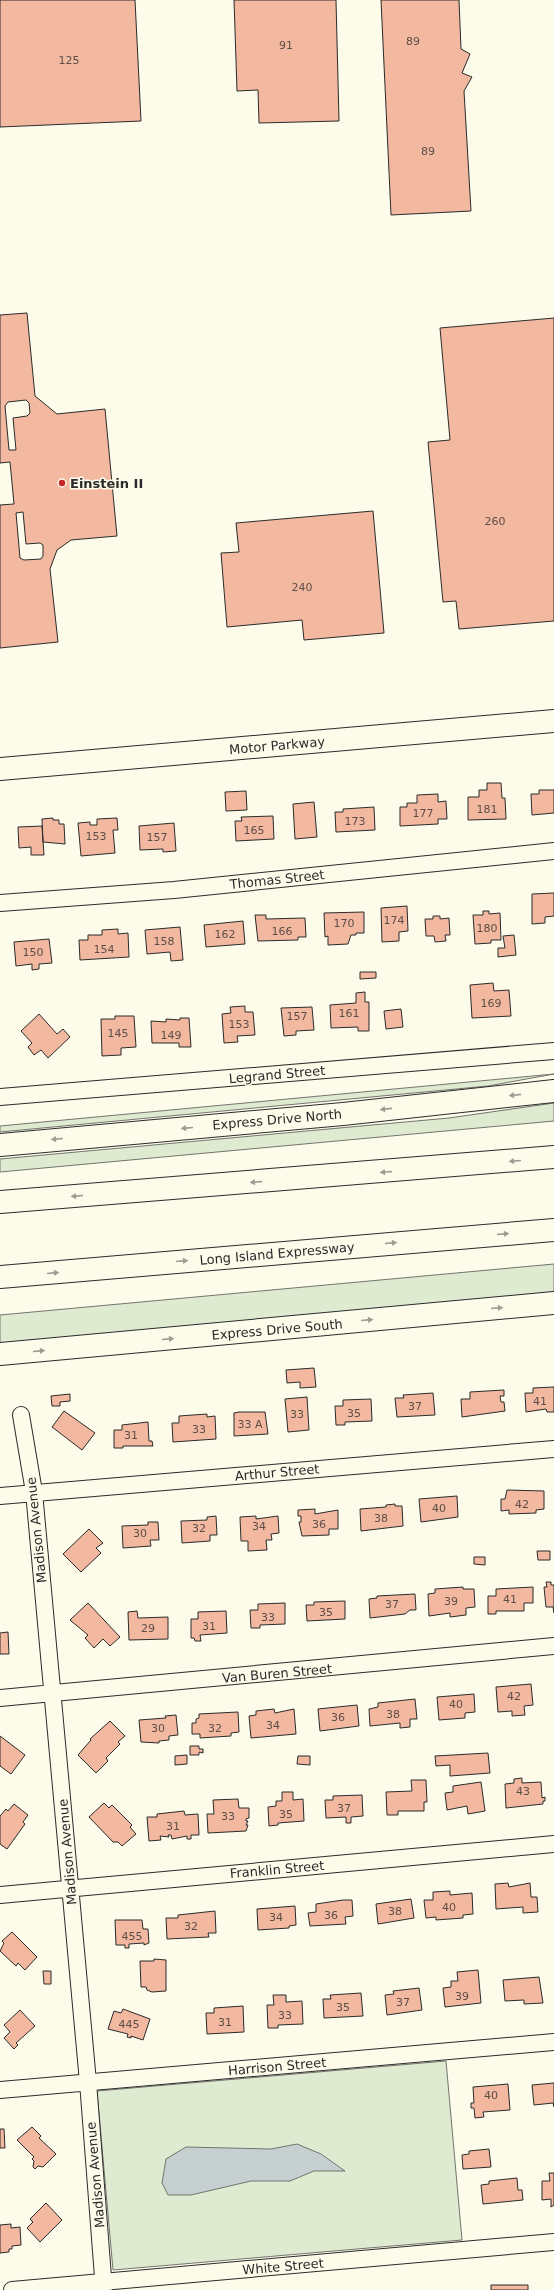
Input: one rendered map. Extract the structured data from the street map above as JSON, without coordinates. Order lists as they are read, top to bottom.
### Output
{
  "streets": {
    "main road": [
      "Motor Parkway",
      "Express Drive North",
      "Long Island Expressway",
      "Express Drive South"
    ],
    "street": [
      "Thomas Street",
      "Legrand Street",
      "Arthur Street",
      "Madison Avenue",
      "Van Buren Street",
      "Franklin Street",
      "Harrison Street",
      "White Street"
    ]
  },
  "crossings": [
    ["Arthur Street", "Madison Avenue"],
    ["Madison Avenue", "Van Buren Street"],
    ["Madison Avenue", "Franklin Street"],
    ["Madison Avenue", "Harrison Street"],
    ["Madison Avenue", "White Street"]
  ],
  "places": ["Einstein II"],
  "house_numbers": [
    "89",
    "91",
    "125",
    "89",
    "260",
    "240",
    "181",
    "177",
    "173",
    "165",
    "153",
    "157",
    "174",
    "170",
    "180",
    "166",
    "162",
    "158",
    "154",
    "150",
    "169",
    "161",
    "157",
    "153",
    "145",
    "149",
    "41",
    "37",
    "35",
    "33",
    "33 A",
    "33",
    "31",
    "42",
    "40",
    "38",
    "36",
    "34",
    "32",
    "30",
    "41",
    "39",
    "37",
    "35",
    "33",
    "31",
    "29",
    "42",
    "40",
    "38",
    "36",
    "34",
    "30",
    "32",
    "43",
    "37",
    "35",
    "33",
    "31",
    "40",
    "38",
    "36",
    "34",
    "32",
    "455",
    "39",
    "37",
    "35",
    "33",
    "31",
    "445",
    "40"
  ]
}
